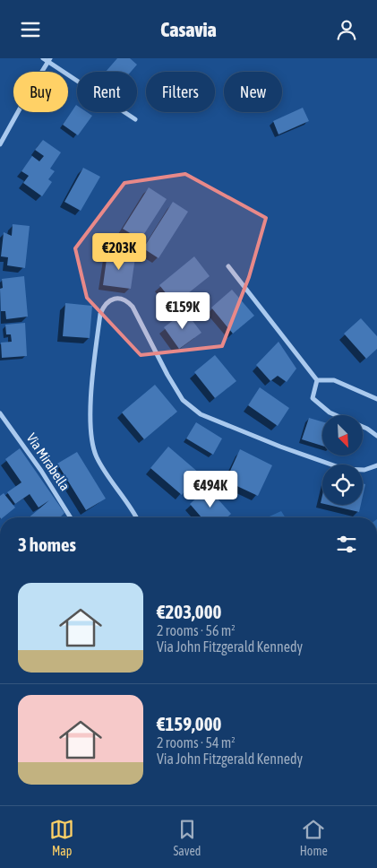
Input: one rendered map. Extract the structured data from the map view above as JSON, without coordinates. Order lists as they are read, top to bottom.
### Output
{
  "streets": {
    "street": ["Via Mirabella"]
  },
  "north": "bottom right",
  "page": {
    "header": "Casavia",
    "chip": [
      "Buy",
      "Rent",
      "Filters",
      "New"
    ],
    "price": ["€203K", "€159K", "€494K"],
    "heading": "3 homes",
    "list": [
      {
        "name": "€203,000",
        "note": "2 rooms · 56 m² · Via John Fitzgerald Kennedy"
      },
      {
        "name": "€159,000",
        "note": "2 rooms · 54 m² · Via John Fitzgerald Kennedy"
      }
    ],
    "tabs": ["Map", "Saved", "Home"]
  }
}
